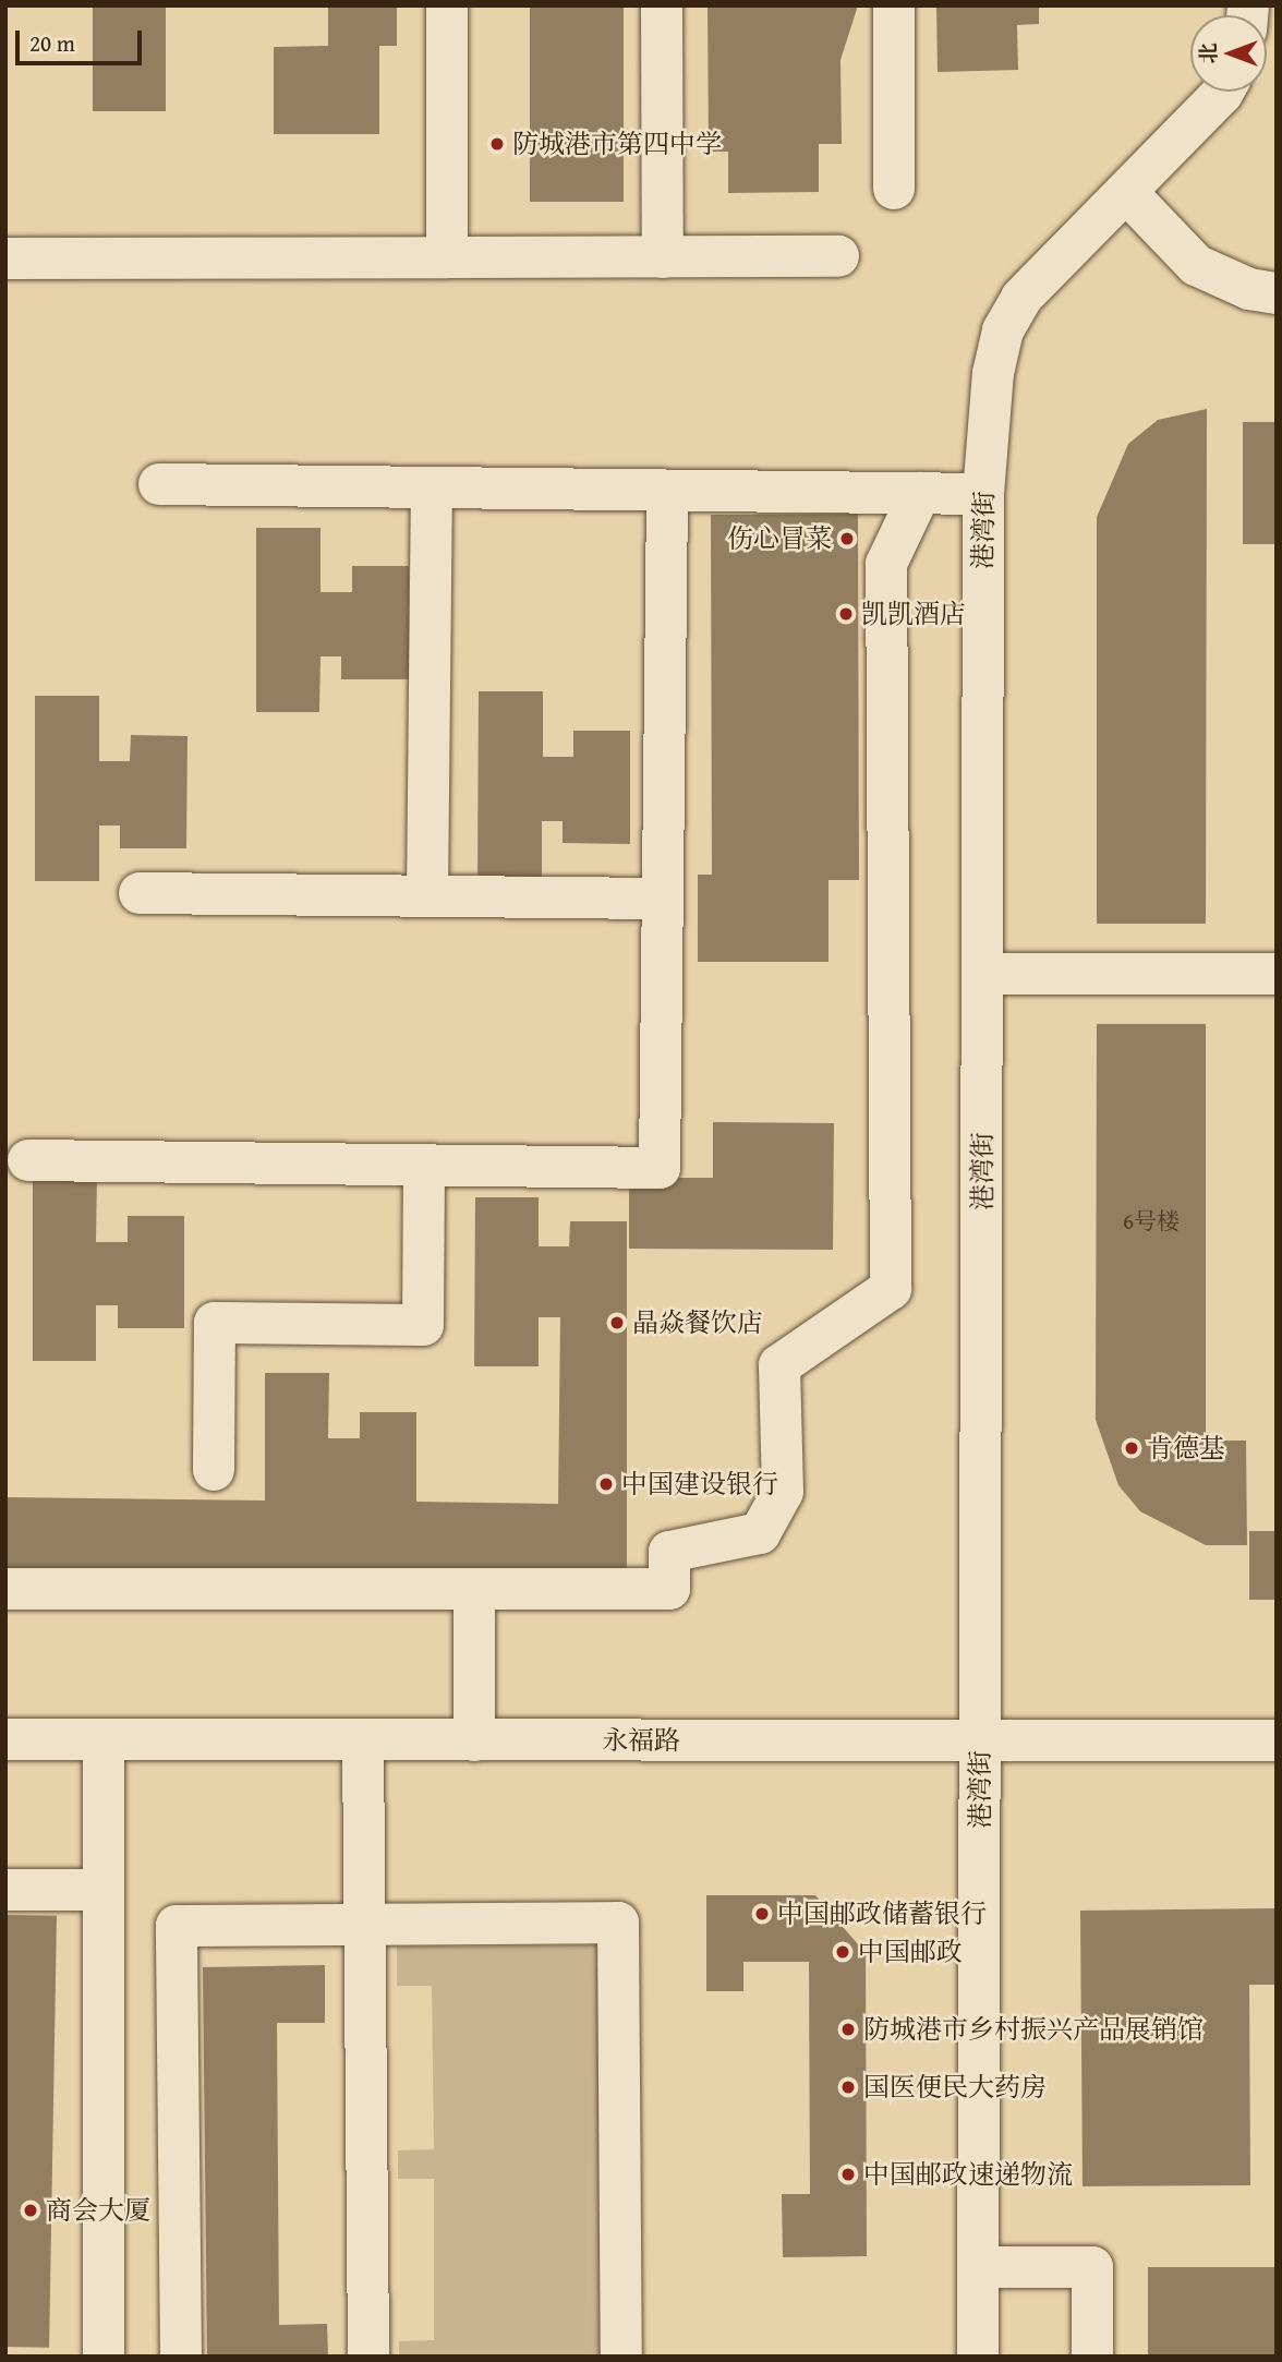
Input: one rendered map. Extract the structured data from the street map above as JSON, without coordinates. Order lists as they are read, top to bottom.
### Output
{
  "streets": {
    "street": ["港湾街", "永福路"]
  },
  "crossings": [
    ["港湾街", "永福路"]
  ],
  "places": [
    "防城港市第四中学",
    "伤心冒菜",
    "凯凯酒店",
    "晶焱餐饮店",
    "肯德基",
    "中国建设银行",
    "中国邮政储蓄银行",
    "中国邮政",
    "防城港市乡村振兴产品展销馆",
    "国医便民大药房",
    "中国邮政速递物流",
    "商会大厦"
  ],
  "house_numbers": ["6号楼"],
  "scale_bar": "20 m",
  "north": "left"
}
